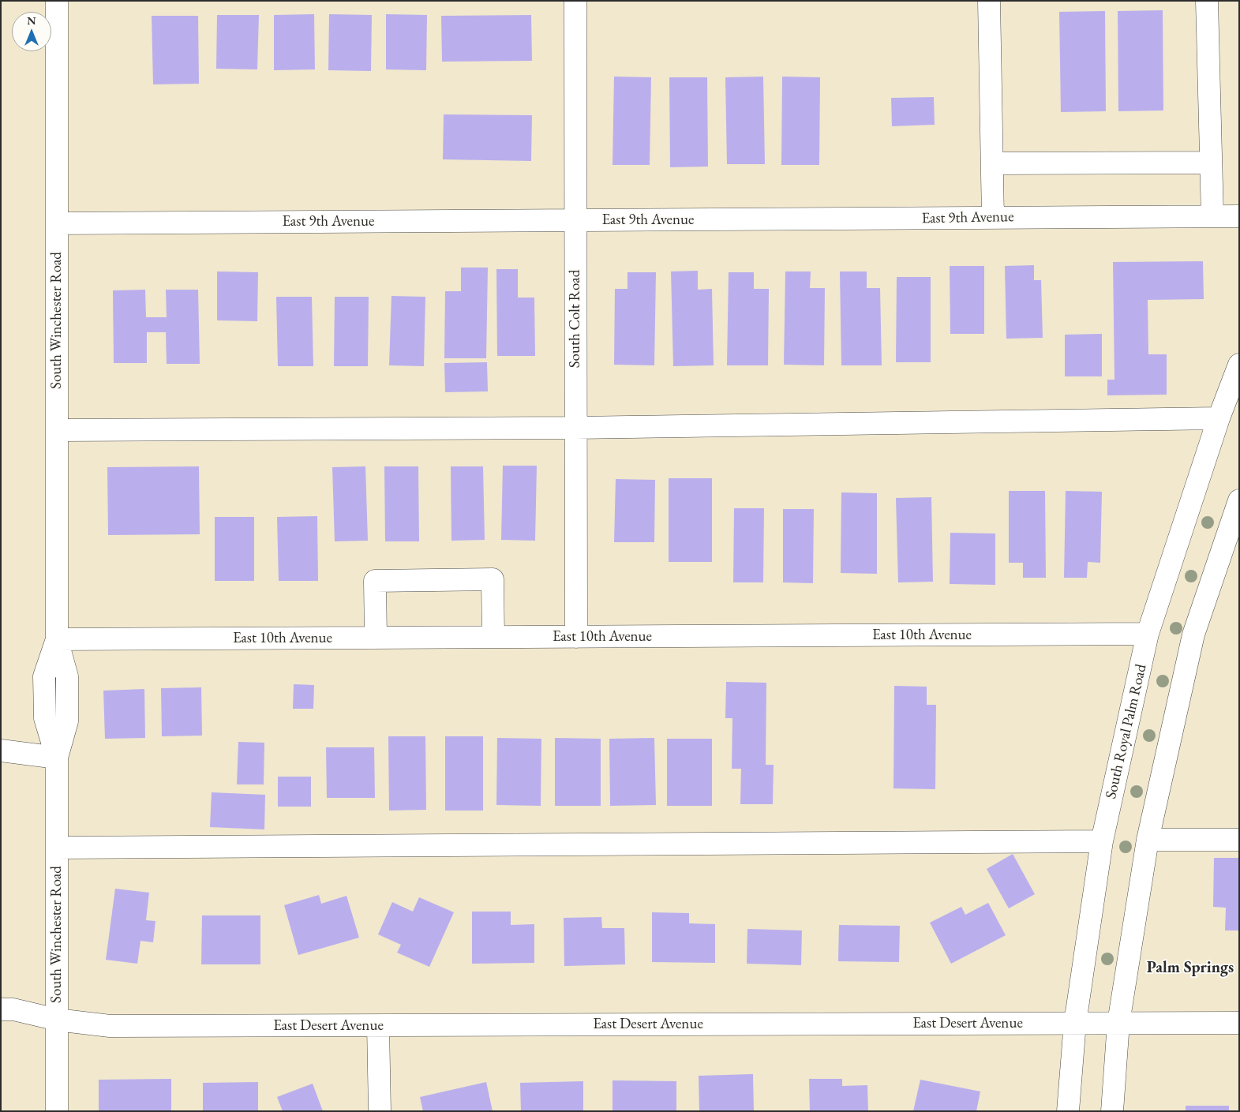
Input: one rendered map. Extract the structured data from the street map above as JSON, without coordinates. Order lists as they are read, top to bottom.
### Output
{
  "streets": {
    "street": [
      "East 9th Avenue",
      "South Colt Road",
      "South Winchester Road",
      "East 10th Avenue",
      "South Royal Palm Road",
      "East Desert Avenue"
    ]
  },
  "crossings": [
    ["East 9th Avenue", "South Colt Road"],
    ["East 9th Avenue", "South Winchester Road"],
    ["South Colt Road", "East 10th Avenue"],
    ["South Winchester Road", "East 10th Avenue"],
    ["South Winchester Road", "East Desert Avenue"],
    ["East 10th Avenue", "South Royal Palm Road"],
    ["South Royal Palm Road", "East Desert Avenue"]
  ],
  "districts": ["Palm Springs"],
  "north": "top"
}
